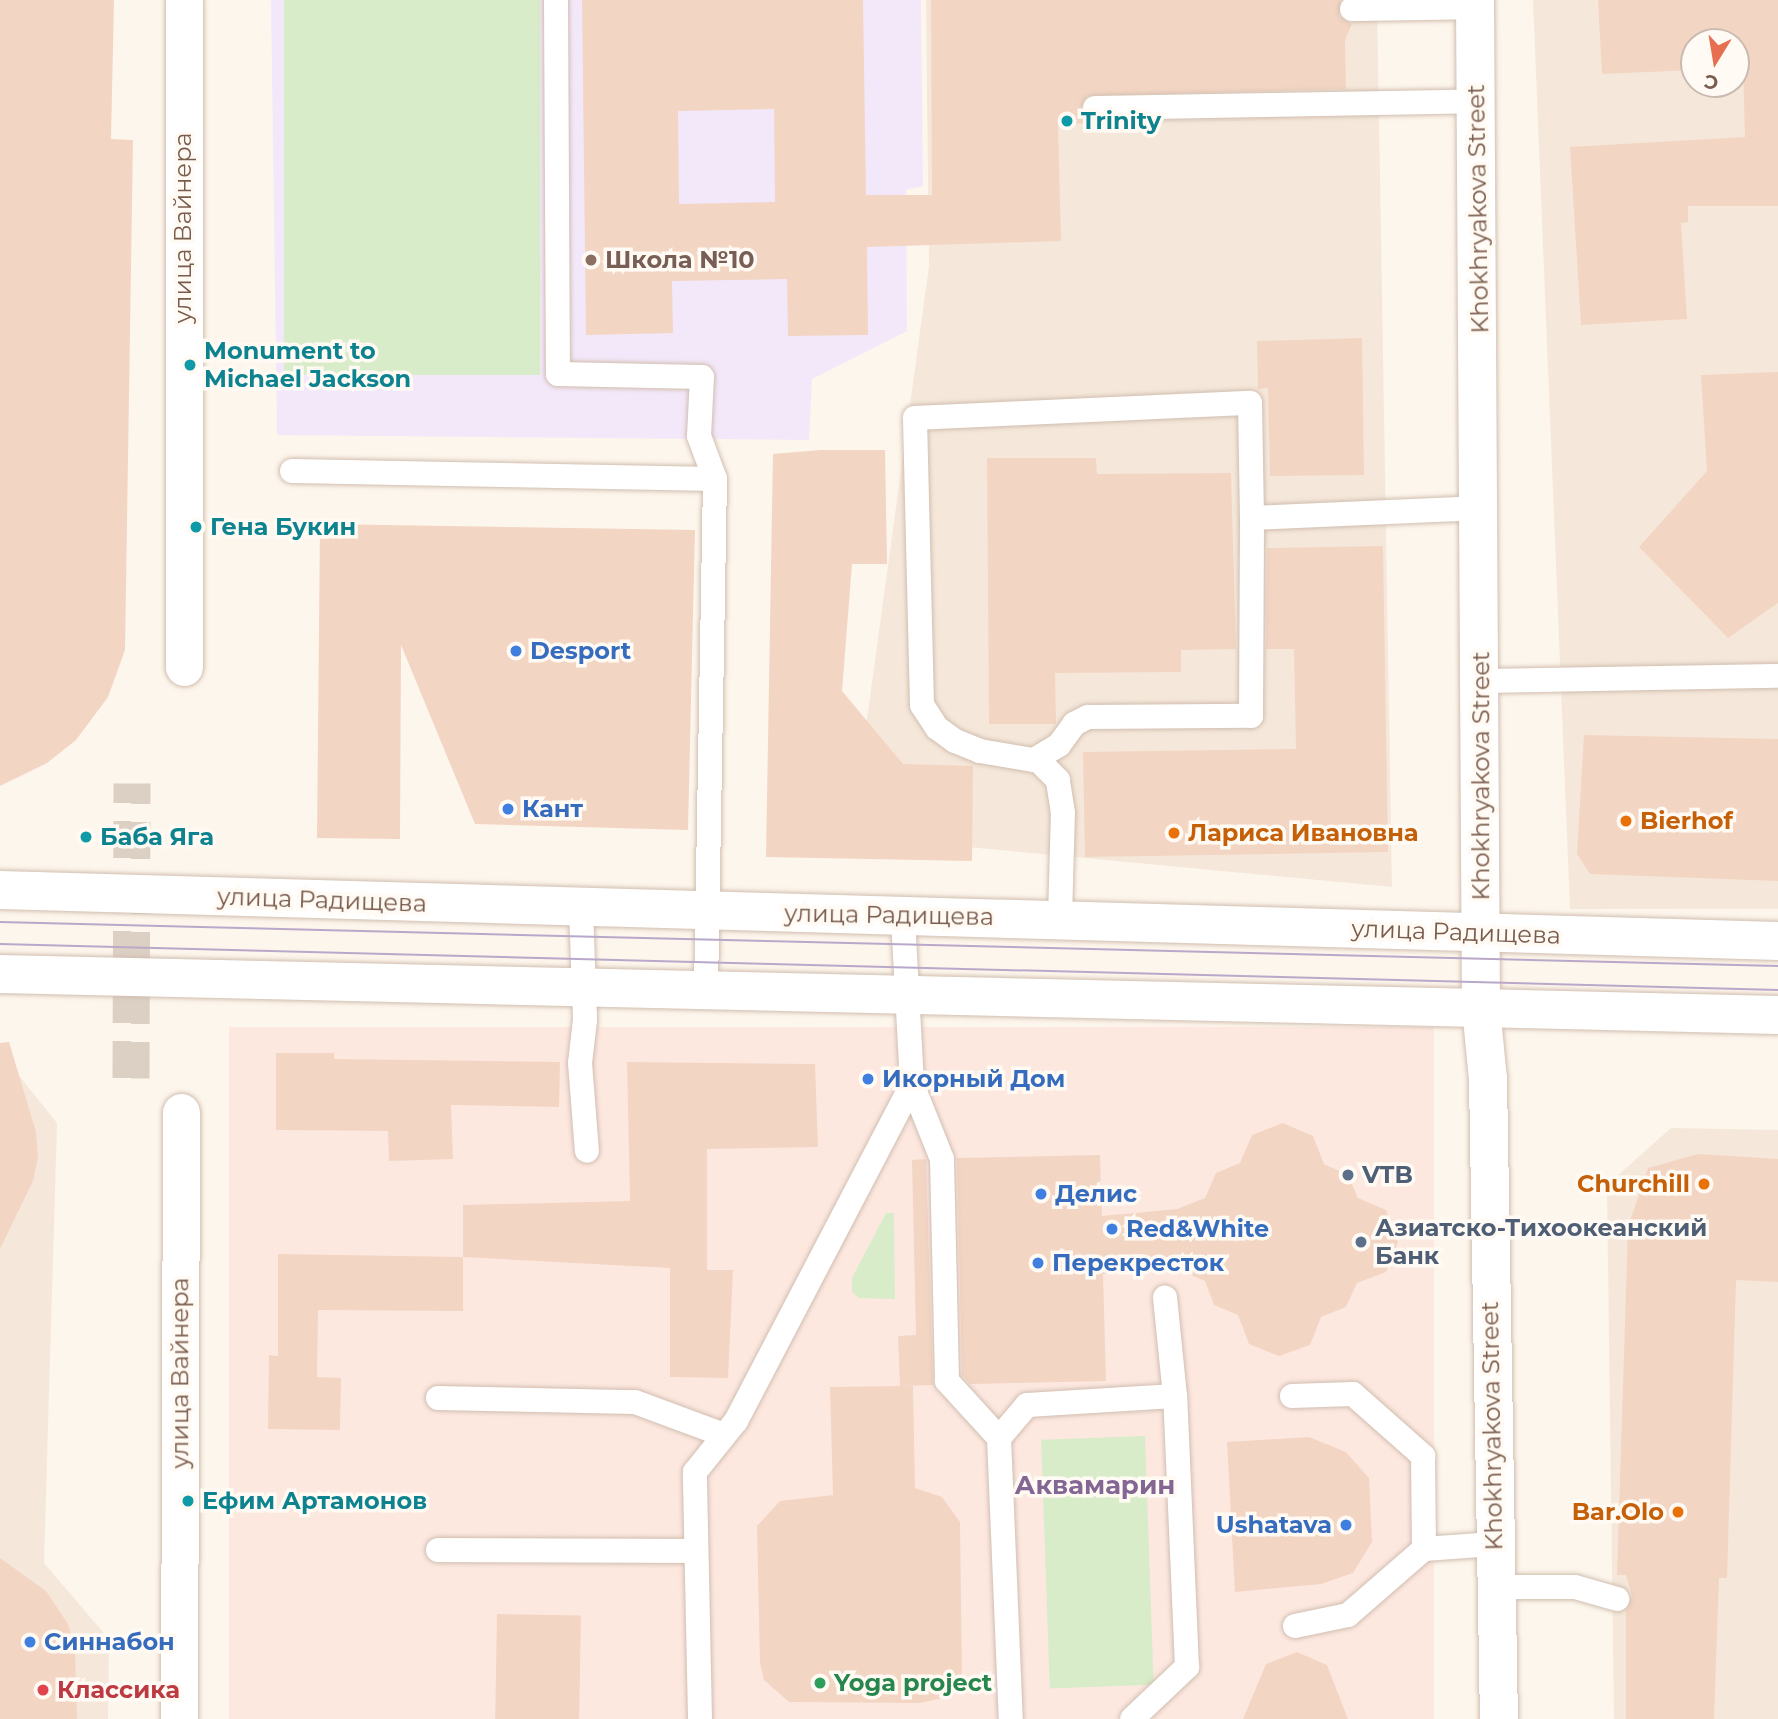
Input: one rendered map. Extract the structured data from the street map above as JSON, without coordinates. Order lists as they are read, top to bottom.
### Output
{
  "streets": {
    "street": ["Khokhryakova Street", "улица Вайнера", "улица Радищева"]
  },
  "crossings": [
    ["Khokhryakova Street", "улица Радищева"]
  ],
  "districts": ["Аквамарин"],
  "places": [
    "Trinity",
    "Школа №10",
    "Monument to Michael Jackson",
    "Гена Букин",
    "Desport",
    "Кант",
    "Bierhof",
    "Лариса Ивановна",
    "Баба Яга",
    "Икорный Дом",
    "VTB",
    "Churchill",
    "Делис",
    "Red&White",
    "Азиатско-Тихоокеанский Банк",
    "Перекресток",
    "Ефим Артамонов",
    "Bar.Olo",
    "Ushatava",
    "Синнабон",
    "Yoga projeсt",
    "Классика"
  ],
  "north": "bottom"
}
